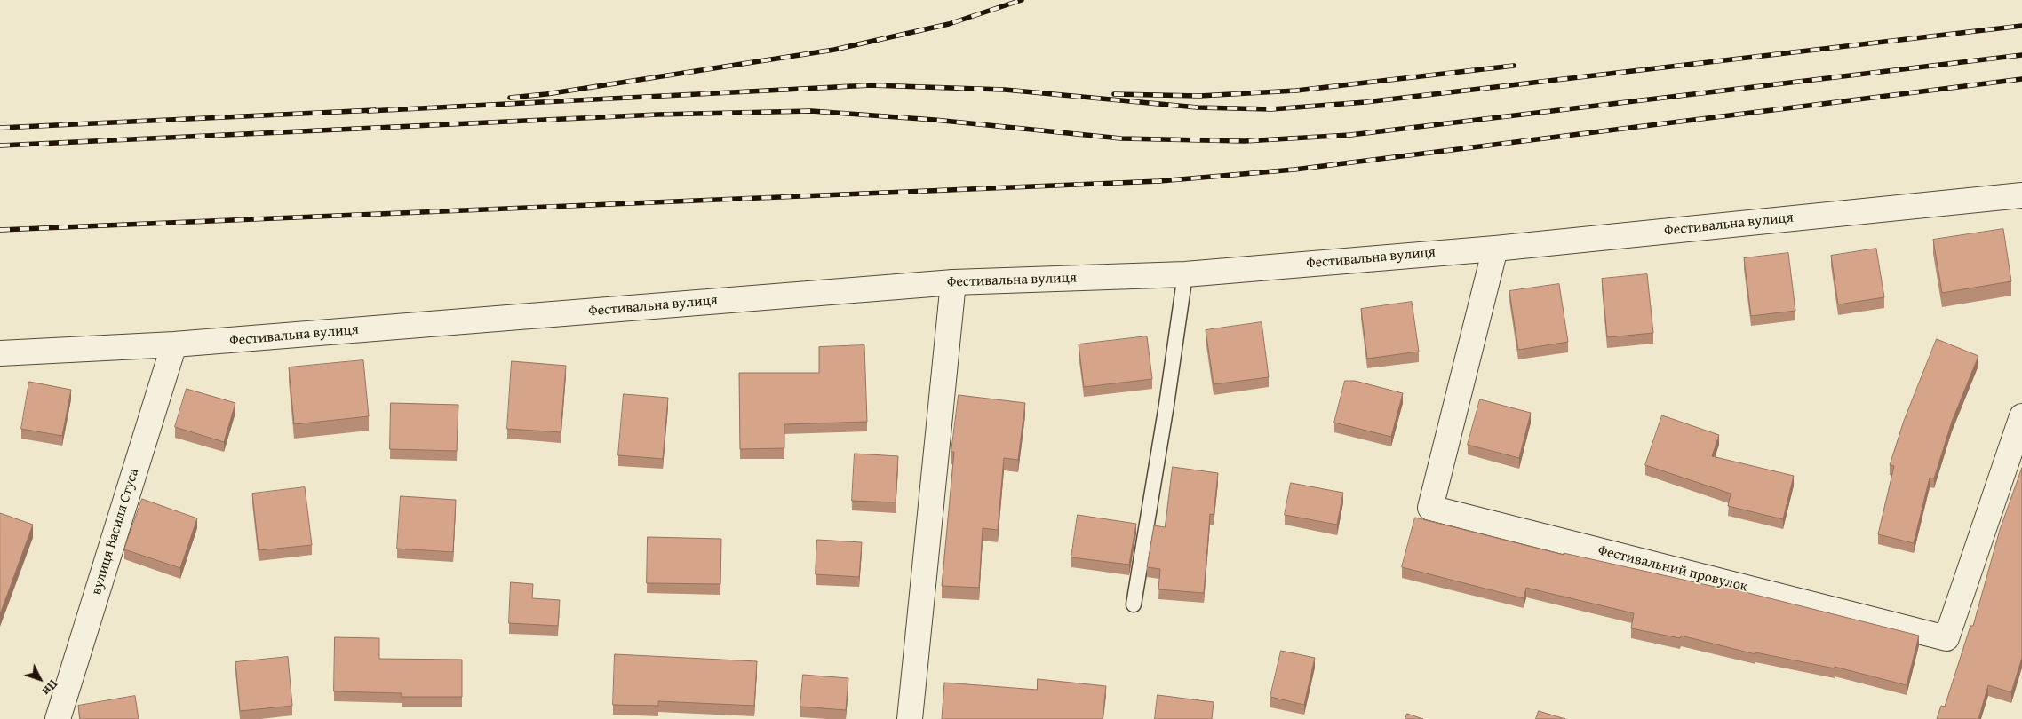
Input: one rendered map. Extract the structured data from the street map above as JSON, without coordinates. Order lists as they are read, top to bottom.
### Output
{
  "streets": {
    "street": ["Фестивальна вулиця", "вулиця Василя Стуса", "Фестивальний провулок"]
  },
  "crossings": [
    ["Фестивальна вулиця", "вулиця Василя Стуса"],
    ["Фестивальна вулиця", "Фестивальний провулок"]
  ],
  "north": "bottom right"
}
